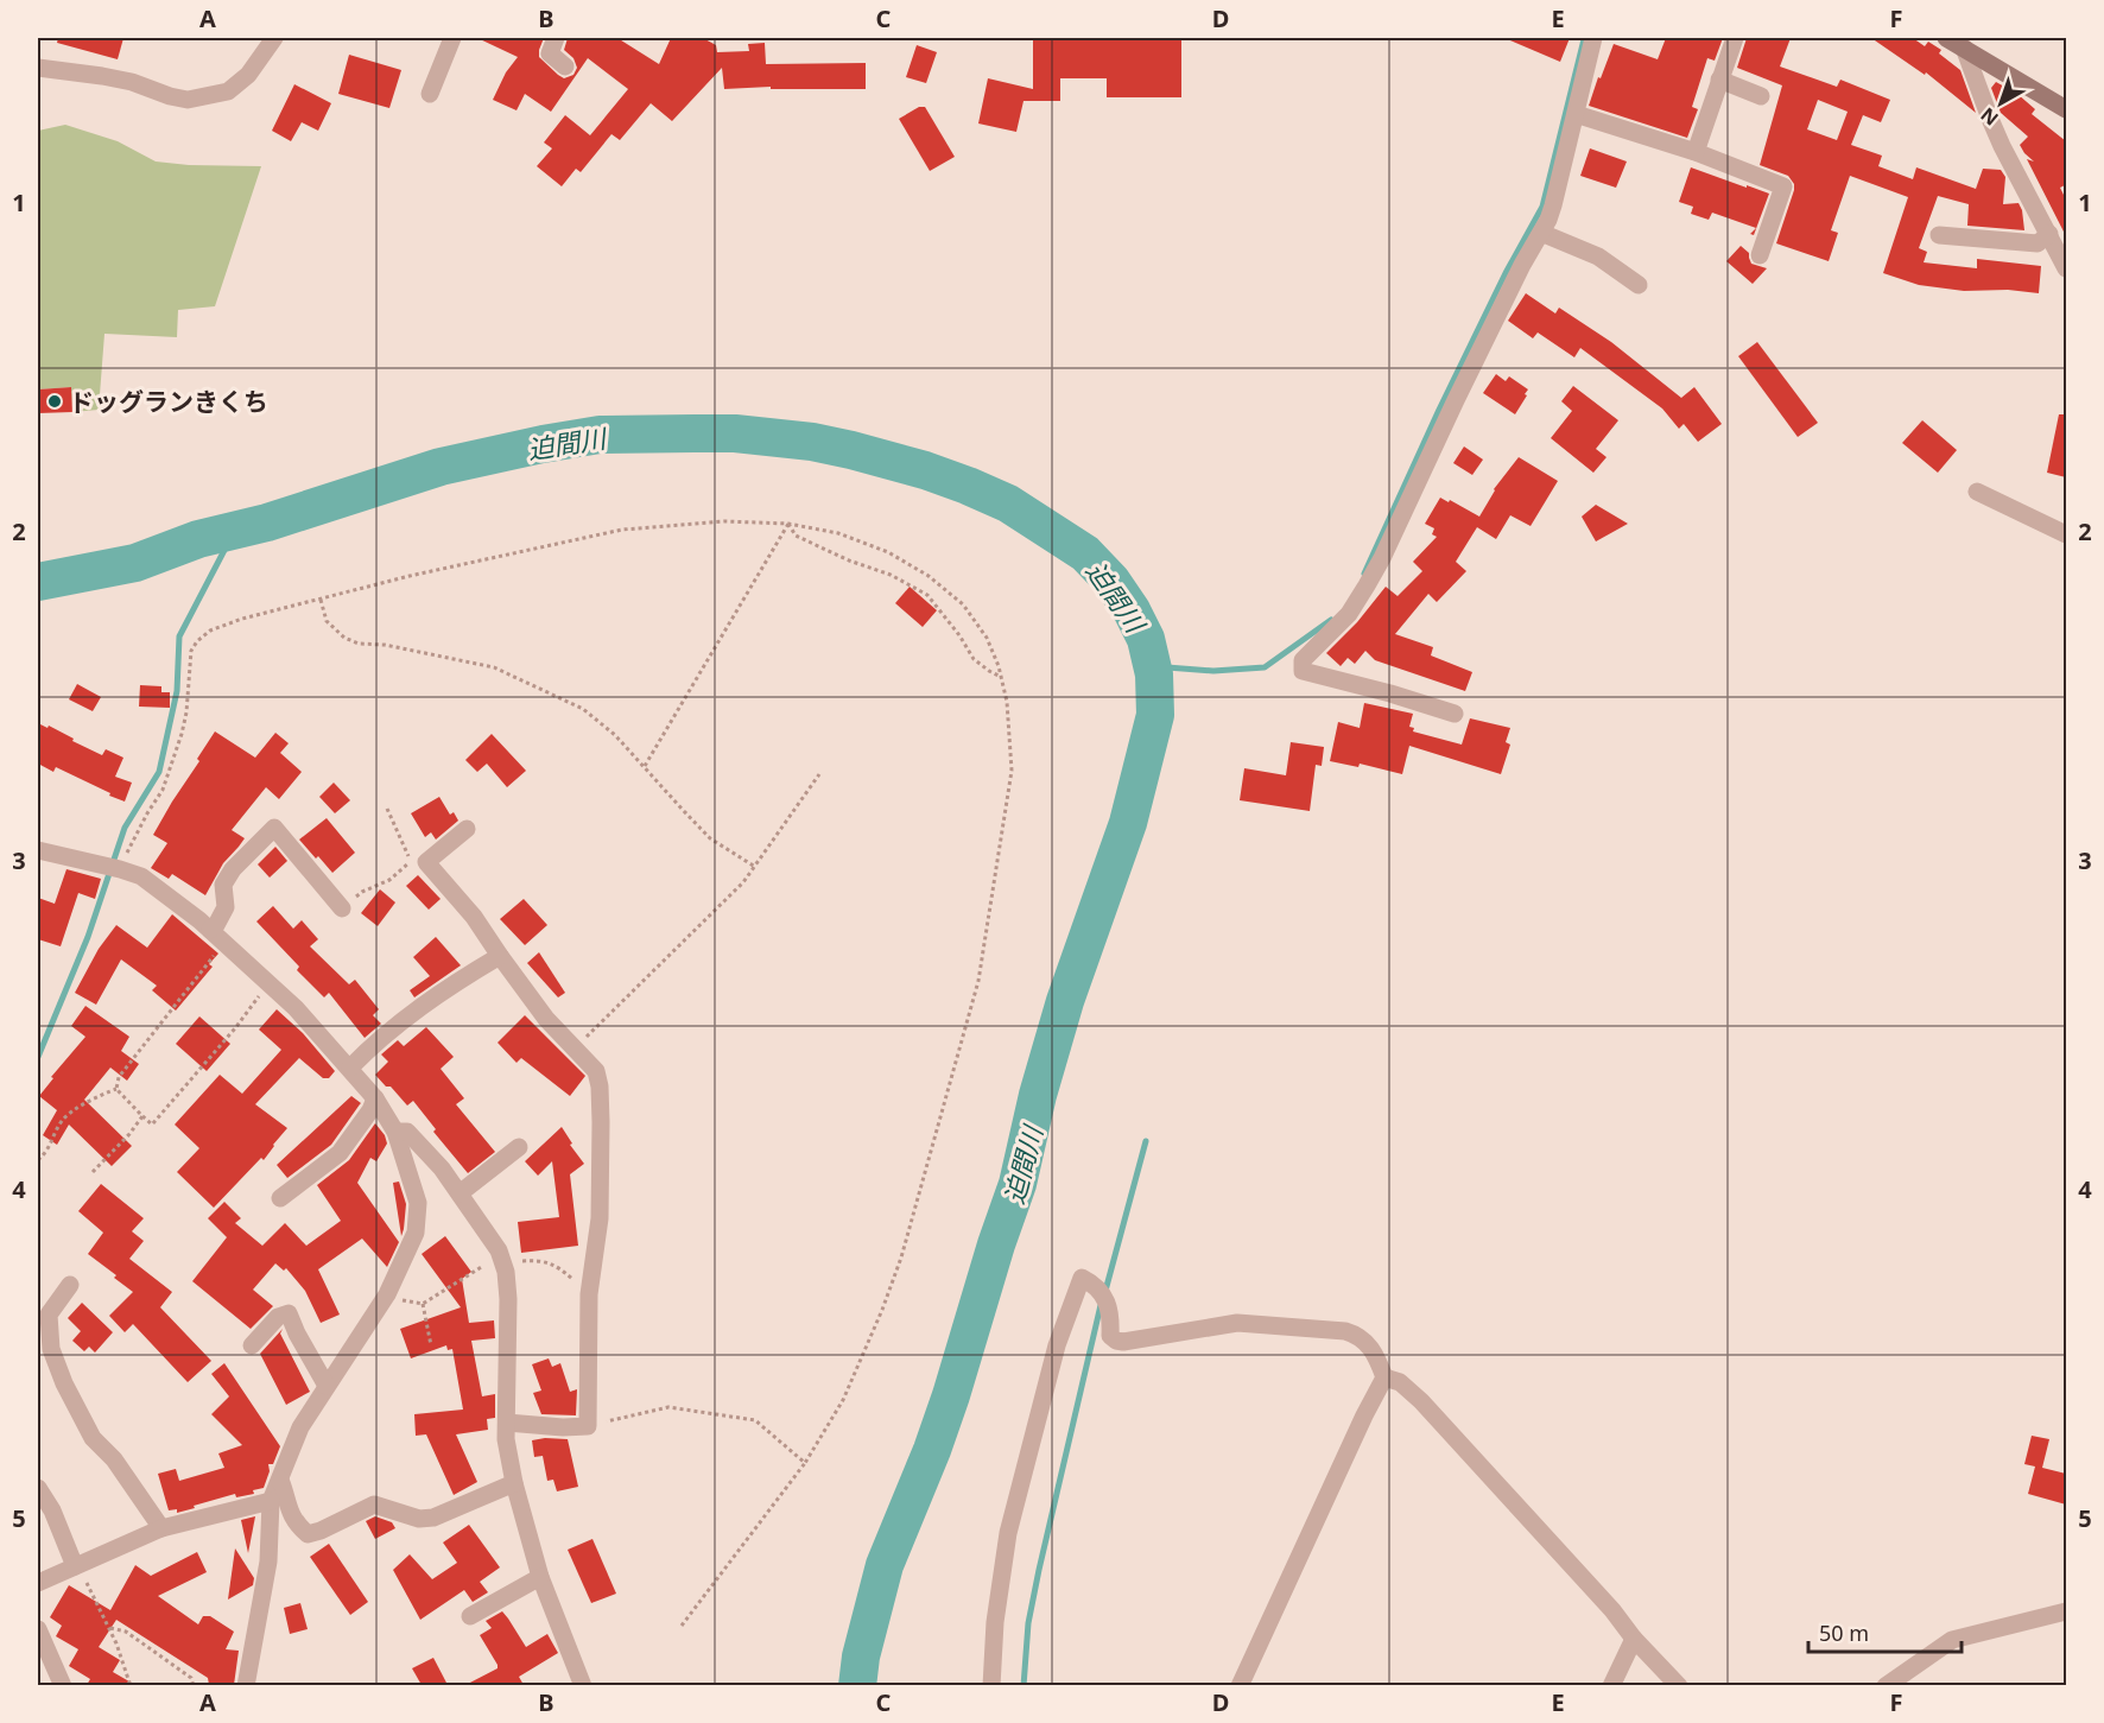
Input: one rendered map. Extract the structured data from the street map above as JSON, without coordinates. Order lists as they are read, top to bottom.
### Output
{
  "water": ["迫間川"],
  "places": ["ドッグランきくち"],
  "scale_bar": "50 m",
  "north": "bottom left",
  "grid": {
    "columns": [
      "A",
      "B",
      "C",
      "D",
      "E",
      "F"
    ],
    "rows": [
      "1",
      "2",
      "3",
      "4",
      "5"
    ]
  }
}
